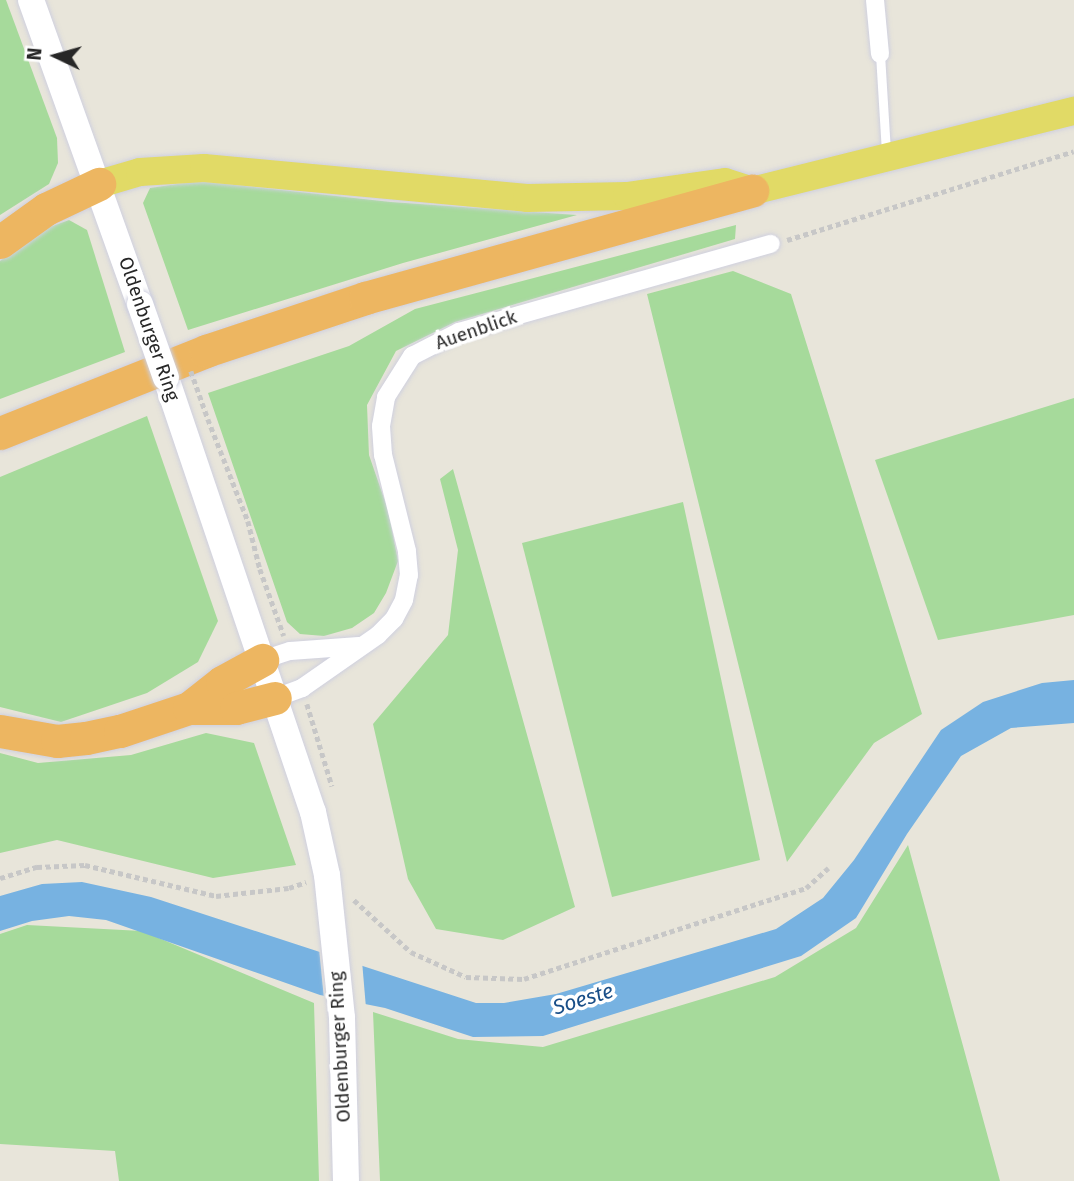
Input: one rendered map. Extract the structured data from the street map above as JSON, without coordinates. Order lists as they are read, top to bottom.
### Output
{
  "streets": {
    "main road": ["Oldenburger Ring"],
    "street": ["Auenblick"]
  },
  "crossings": [
    ["Oldenburger Ring", "Auenblick"]
  ],
  "water": ["Soeste"],
  "north": "left"
}
